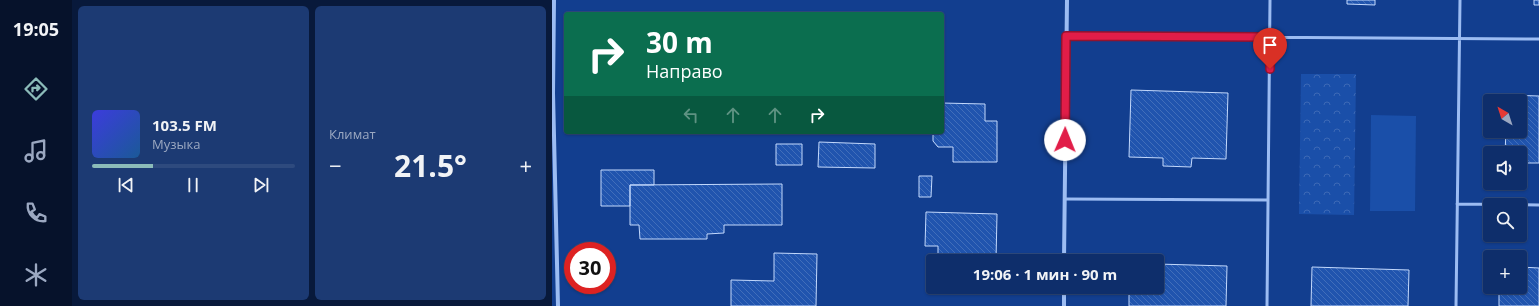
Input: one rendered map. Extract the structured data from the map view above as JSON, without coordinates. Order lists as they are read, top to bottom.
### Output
{
  "north": "top left",
  "page": {
    "tabs": "19:05",
    "tile": "Климат",
    "turn": ["30 m", "Направо"],
    "map_buttons": "+",
    "song": ["103.5 FM", "Музыка"],
    "heat": ["−", "21.5°", "+"],
    "limit": "30",
    "trip": "19:06 · 1 мин · 90 m"
  }
}
